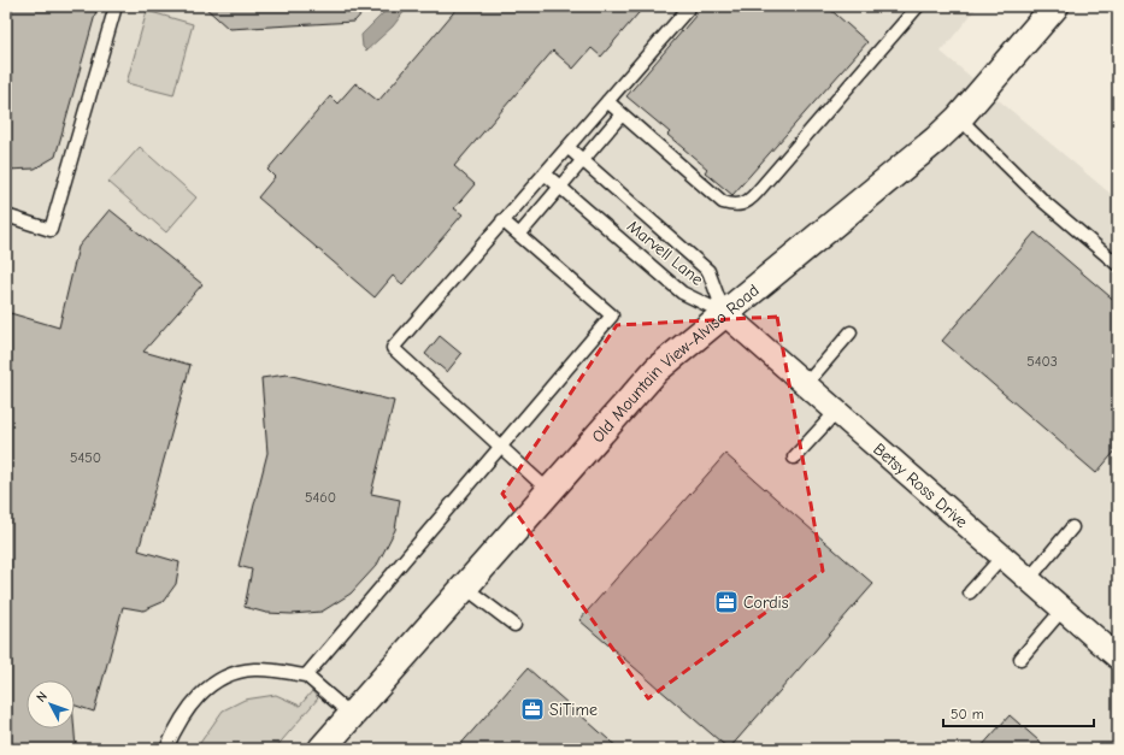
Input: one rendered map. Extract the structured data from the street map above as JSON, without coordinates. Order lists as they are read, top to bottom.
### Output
{
  "streets": {
    "street": ["Old Mountain View-Alviso Road", "Betsy Ross Drive"],
    "lane": ["Marvell Lane"]
  },
  "crossings": [
    ["Marvell Lane", "Old Mountain View-Alviso Road"],
    ["Marvell Lane", "Betsy Ross Drive"],
    ["Old Mountain View-Alviso Road", "Betsy Ross Drive"]
  ],
  "places": {
    "office": ["Cordis", "SiTime"]
  },
  "house_numbers": ["5403", "5450", "5460"],
  "scale_bar": "50 m",
  "north": "top left"
}
